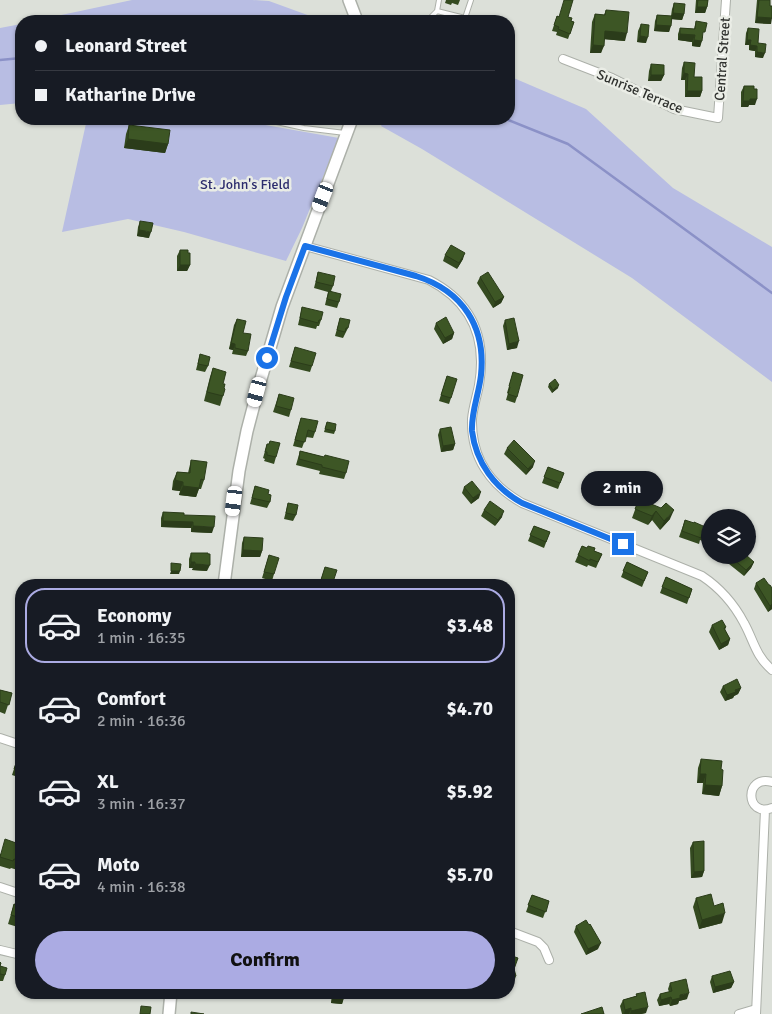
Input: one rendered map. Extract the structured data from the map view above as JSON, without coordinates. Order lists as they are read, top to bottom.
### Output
{
  "streets": {
    "street": ["Central Street", "Sunrise Terrace"]
  },
  "crossings": [
    ["Central Street", "Sunrise Terrace"]
  ],
  "parks": ["St. John's Field"],
  "page": {
    "banner": ["Leonard Street", "Katharine Drive"],
    "bubble": "2 min",
    "list": [
      {
        "name": "Economy",
        "note": "1 min · 16:35",
        "value": "$3.48"
      },
      {
        "name": "Comfort",
        "note": "2 min · 16:36",
        "value": "$4.70"
      },
      {
        "name": "XL",
        "note": "3 min · 16:37",
        "value": "$5.92"
      },
      {
        "name": "Moto",
        "note": "4 min · 16:38",
        "value": "$5.70"
      }
    ],
    "buttons": "Confirm"
  }
}
